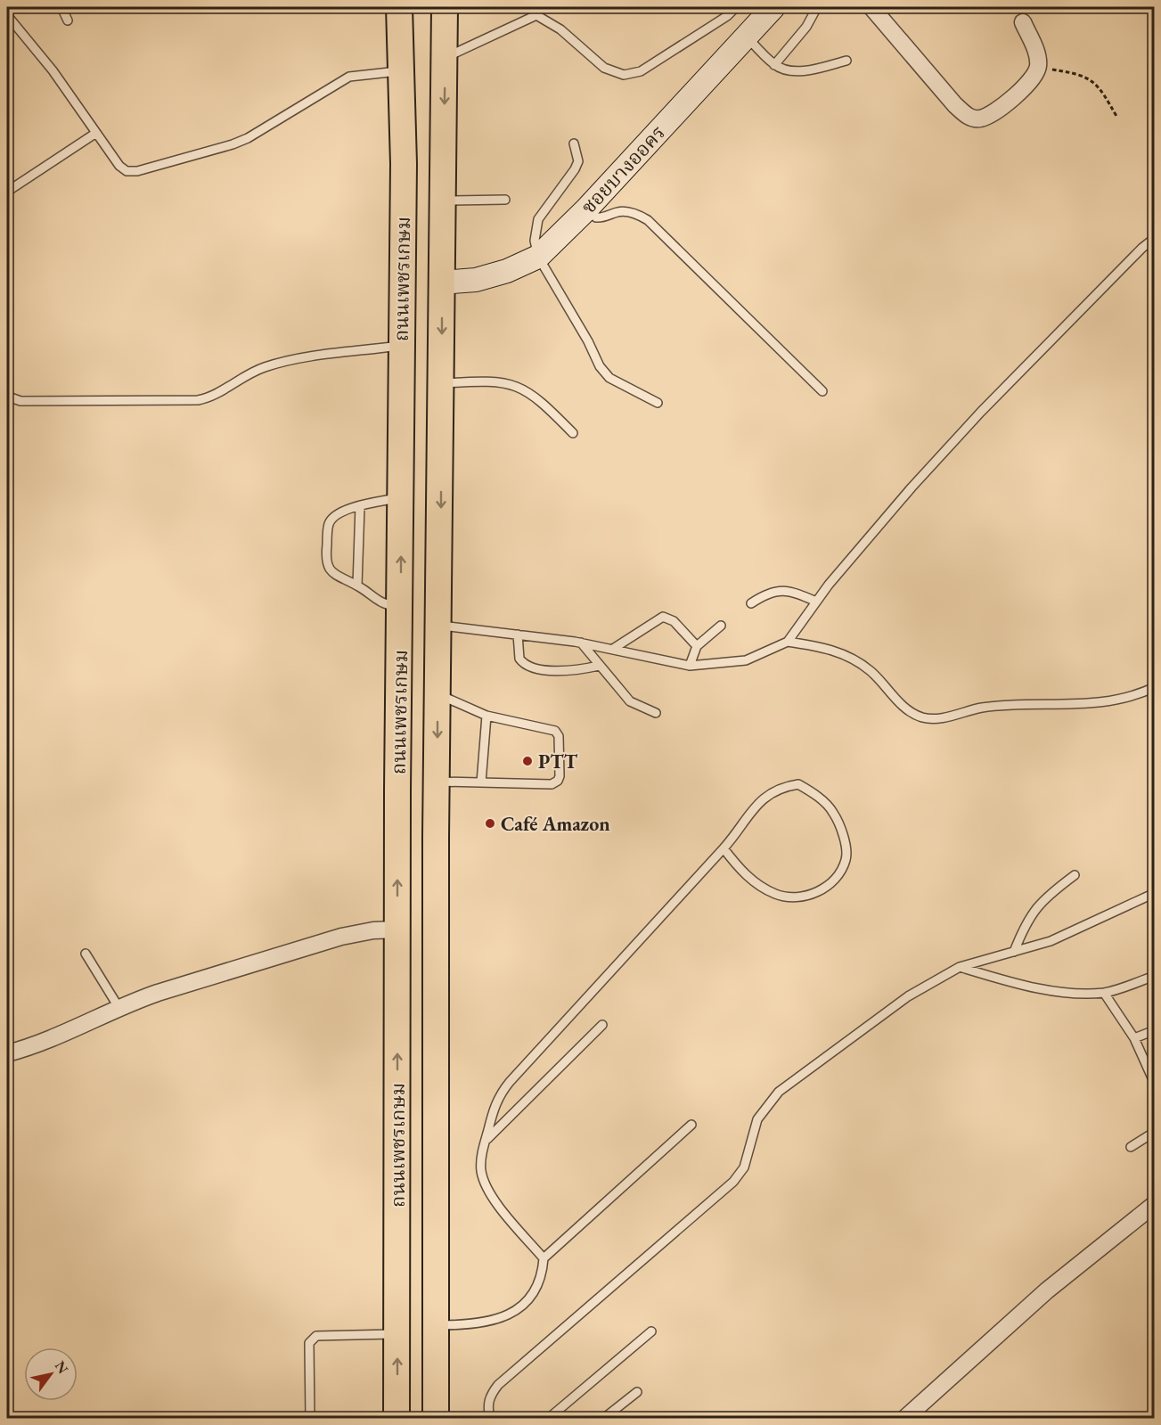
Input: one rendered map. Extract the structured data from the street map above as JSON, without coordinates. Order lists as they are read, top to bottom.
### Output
{
  "streets": {
    "main road": ["ถนนเพชรเกษม"],
    "street": ["ซอยบางออคร"]
  },
  "crossings": [
    ["ซอยบางออคร", "ถนนเพชรเกษม"]
  ],
  "places": ["PTT", "Café Amazon"],
  "north": "top right"
}
